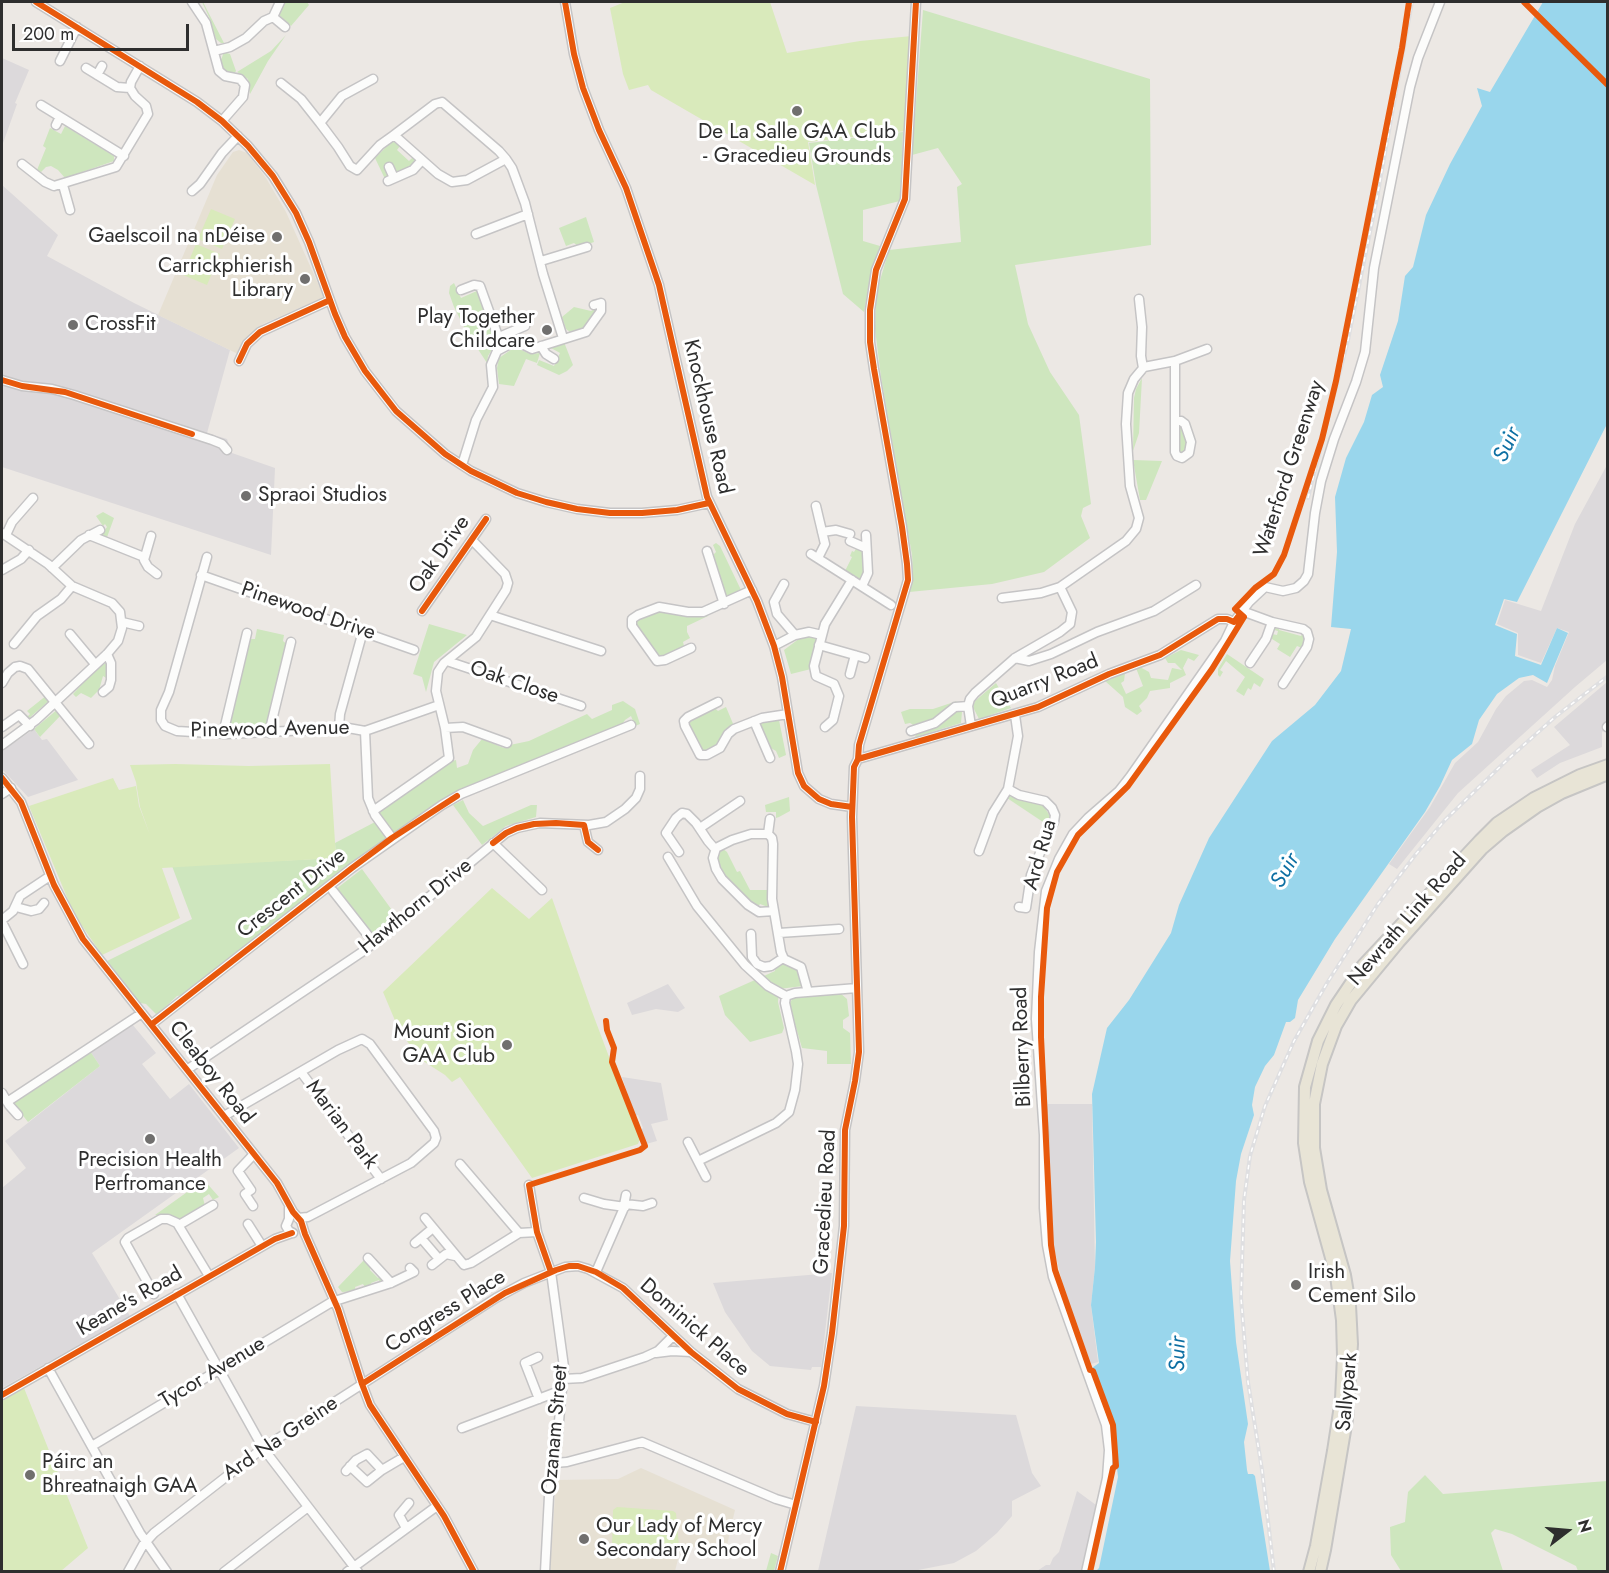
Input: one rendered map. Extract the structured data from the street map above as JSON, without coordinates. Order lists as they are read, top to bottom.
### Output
{
  "streets": {
    "main road": ["Newrath Link Road", "Sallypark"],
    "street": [
      "Knockhouse Road",
      "Oak Drive",
      "Pinewood Drive",
      "Quarry Road",
      "Oak Close",
      "Pinewood Avenue",
      "Ard Rua",
      "Crescent Drive",
      "Hawthorn Drive",
      "Bilberry Road",
      "Cleaboy Road",
      "Marian Park",
      "Gracedieu Road",
      "Keane's Road",
      "Congress Place",
      "Dominick Place",
      "Tycor Avenue",
      "Ozanam Street",
      "Ard Na Greine"
    ],
    "cycle path": ["Waterford Greenway"]
  },
  "crossings": [
    ["Knockhouse Road", "Gracedieu Road"],
    ["Oak Drive", "Oak Close"],
    ["Oak Drive", "Pinewood Avenue"],
    ["Pinewood Drive", "Pinewood Avenue"],
    ["Quarry Road", "Bilberry Road"],
    ["Quarry Road", "Gracedieu Road"],
    ["Pinewood Avenue", "Crescent Drive"],
    ["Crescent Drive", "Cleaboy Road"],
    ["Hawthorn Drive", "Cleaboy Road"],
    ["Newrath Link Road", "Sallypark"],
    ["Cleaboy Road", "Marian Park"],
    ["Cleaboy Road", "Keane's Road"],
    ["Cleaboy Road", "Congress Place"],
    ["Cleaboy Road", "Tycor Avenue"],
    ["Cleaboy Road", "Ard Na Greine"],
    ["Marian Park", "Keane's Road"],
    ["Gracedieu Road", "Dominick Place"],
    ["Congress Place", "Dominick Place"],
    ["Congress Place", "Ozanam Street"],
    ["Congress Place", "Ard Na Greine"],
    ["Dominick Place", "Ozanam Street"]
  ],
  "water": ["Suir"],
  "places": [
    "De La Salle GAA Club - Gracedieu Grounds",
    "Gaelscoil na nDéise",
    "Carrickphierish Library",
    "CrossFit",
    "Play Together Childcare",
    "Spraoi Studios",
    "Mount Sion GAA Club",
    "Precision Health Perfromance",
    "Irish Cement Silo",
    "Páirc an Bhreatnaigh GAA",
    "Our Lady of Mercy Secondary School"
  ],
  "scale_bar": "200 m",
  "north": "right"
}
